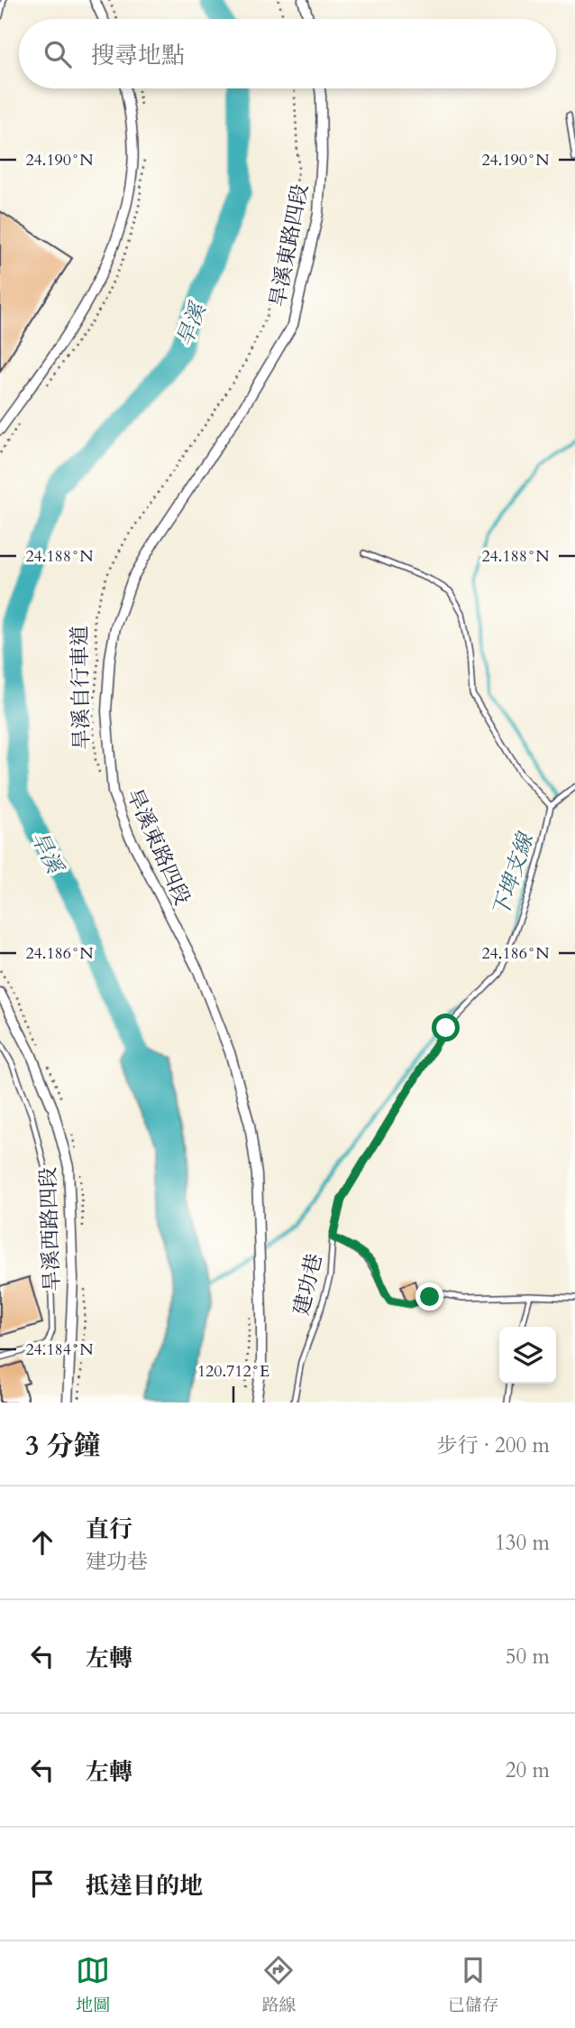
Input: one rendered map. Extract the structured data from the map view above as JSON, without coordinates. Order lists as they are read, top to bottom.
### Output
{
  "streets": {
    "street": ["旱溪東路四段", "旱溪西路四段"],
    "lane": ["建功巷"],
    "path": ["旱溪自行車道"]
  },
  "water": ["旱溪", "下埤支線"],
  "page": {
    "search": "搜尋地點",
    "heading": ["3 分鐘", "步行 · 200 m"],
    "list": [
      ["直行", "建功巷", "130 m"],
      ["左轉", "50 m"],
      ["左轉", "20 m"],
      "抵達目的地"
    ],
    "nav": ["地圖", "路線", "已儲存"]
  },
  "coordinates": [
    "24.190°N",
    "24.188°N",
    "24.186°N",
    "24.184°N",
    "120.712°E"
  ]
}
